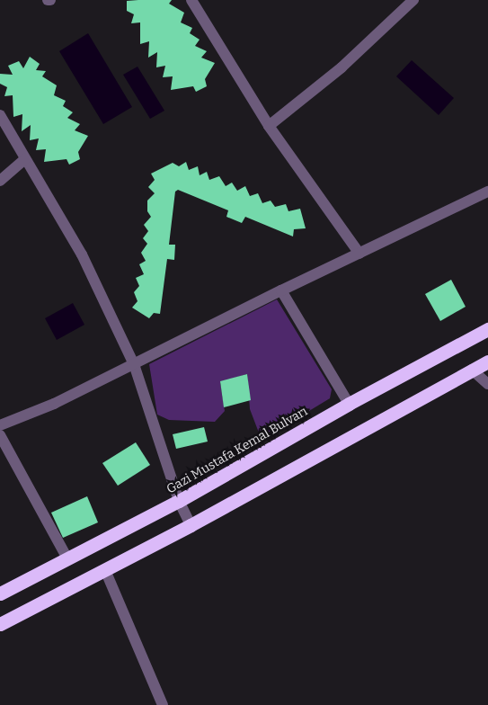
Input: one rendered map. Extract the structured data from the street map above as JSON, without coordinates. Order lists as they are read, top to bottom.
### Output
{
  "streets": {
    "highway": ["Gazi Mustafa Kemal Bulvarı"]
  }
}
